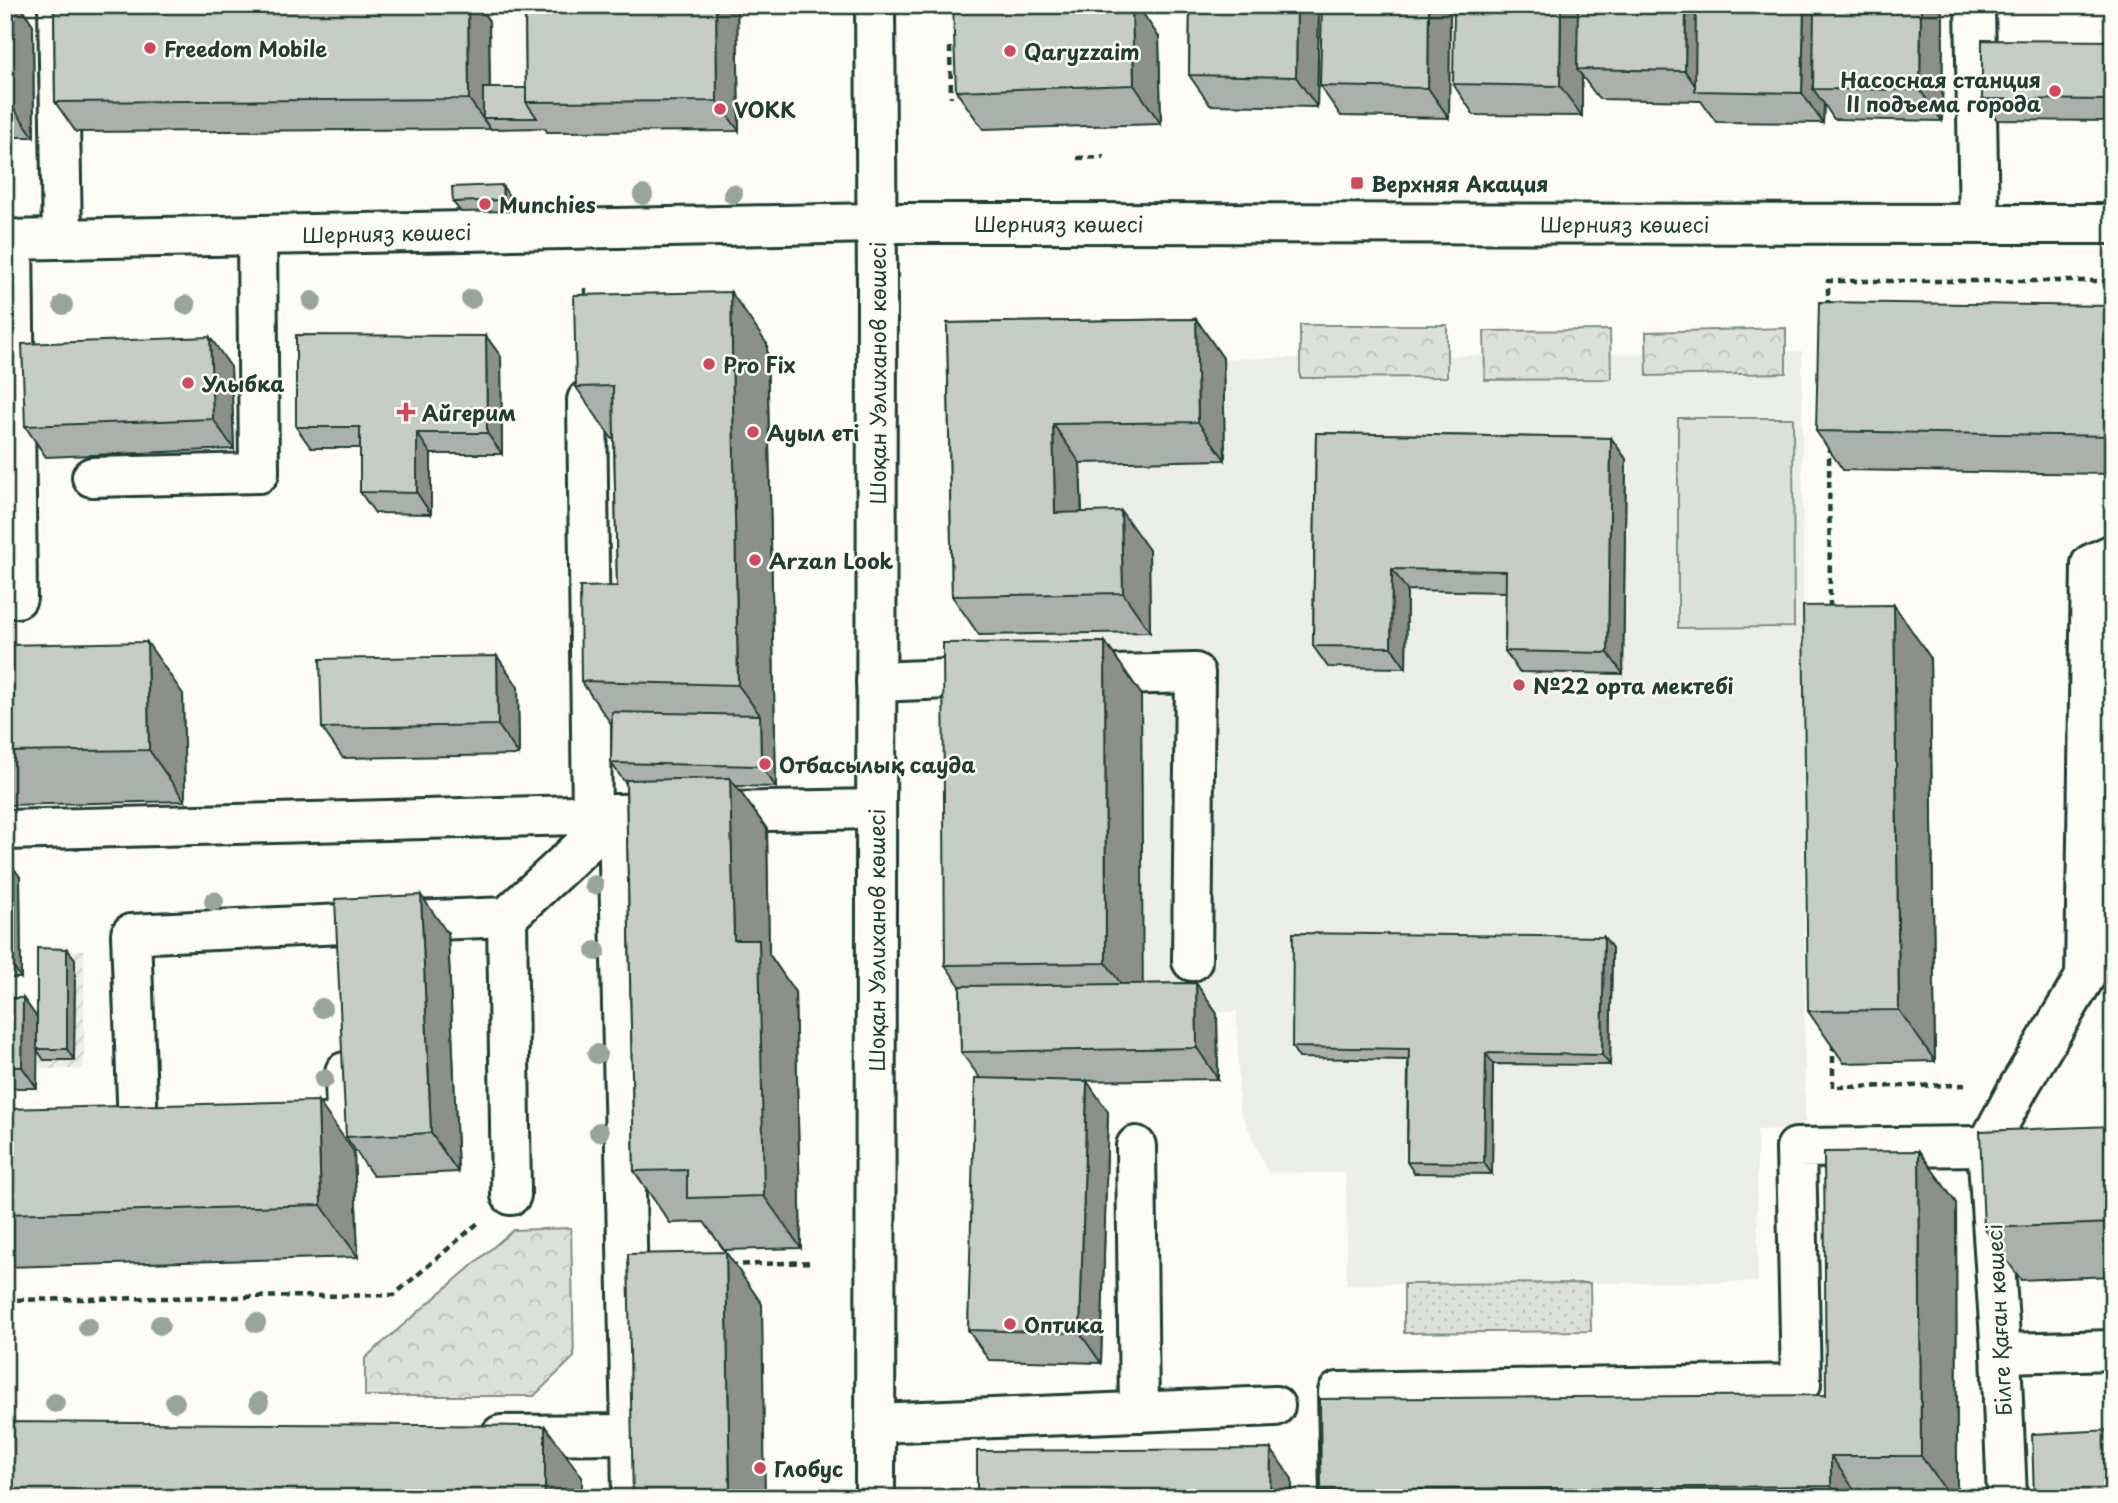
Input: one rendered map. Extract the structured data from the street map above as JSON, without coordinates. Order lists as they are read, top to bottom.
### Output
{
  "streets": {
    "street": ["Шернияз көшесі", "Шоқан Уәлиханов көшесі", "Білге Қаған көшесі"]
  },
  "crossings": [
    ["Шернияз көшесі", "Шоқан Уәлиханов көшесі"]
  ],
  "places": {
    "other": [
      "Freedom Mobile",
      "Qaryzzaim",
      "Насосная станция II подъема города",
      "VOKK",
      "Munchies",
      "Pro Fix",
      "Улыбка",
      "Ауыл еті",
      "Arzan Look",
      "№22 орта мектебі",
      "Отбасылық сауда",
      "Оптика",
      "Глобус"
    ],
    "transit": ["Верхняя Акация"],
    "health": ["Айгерим"]
  }
}
